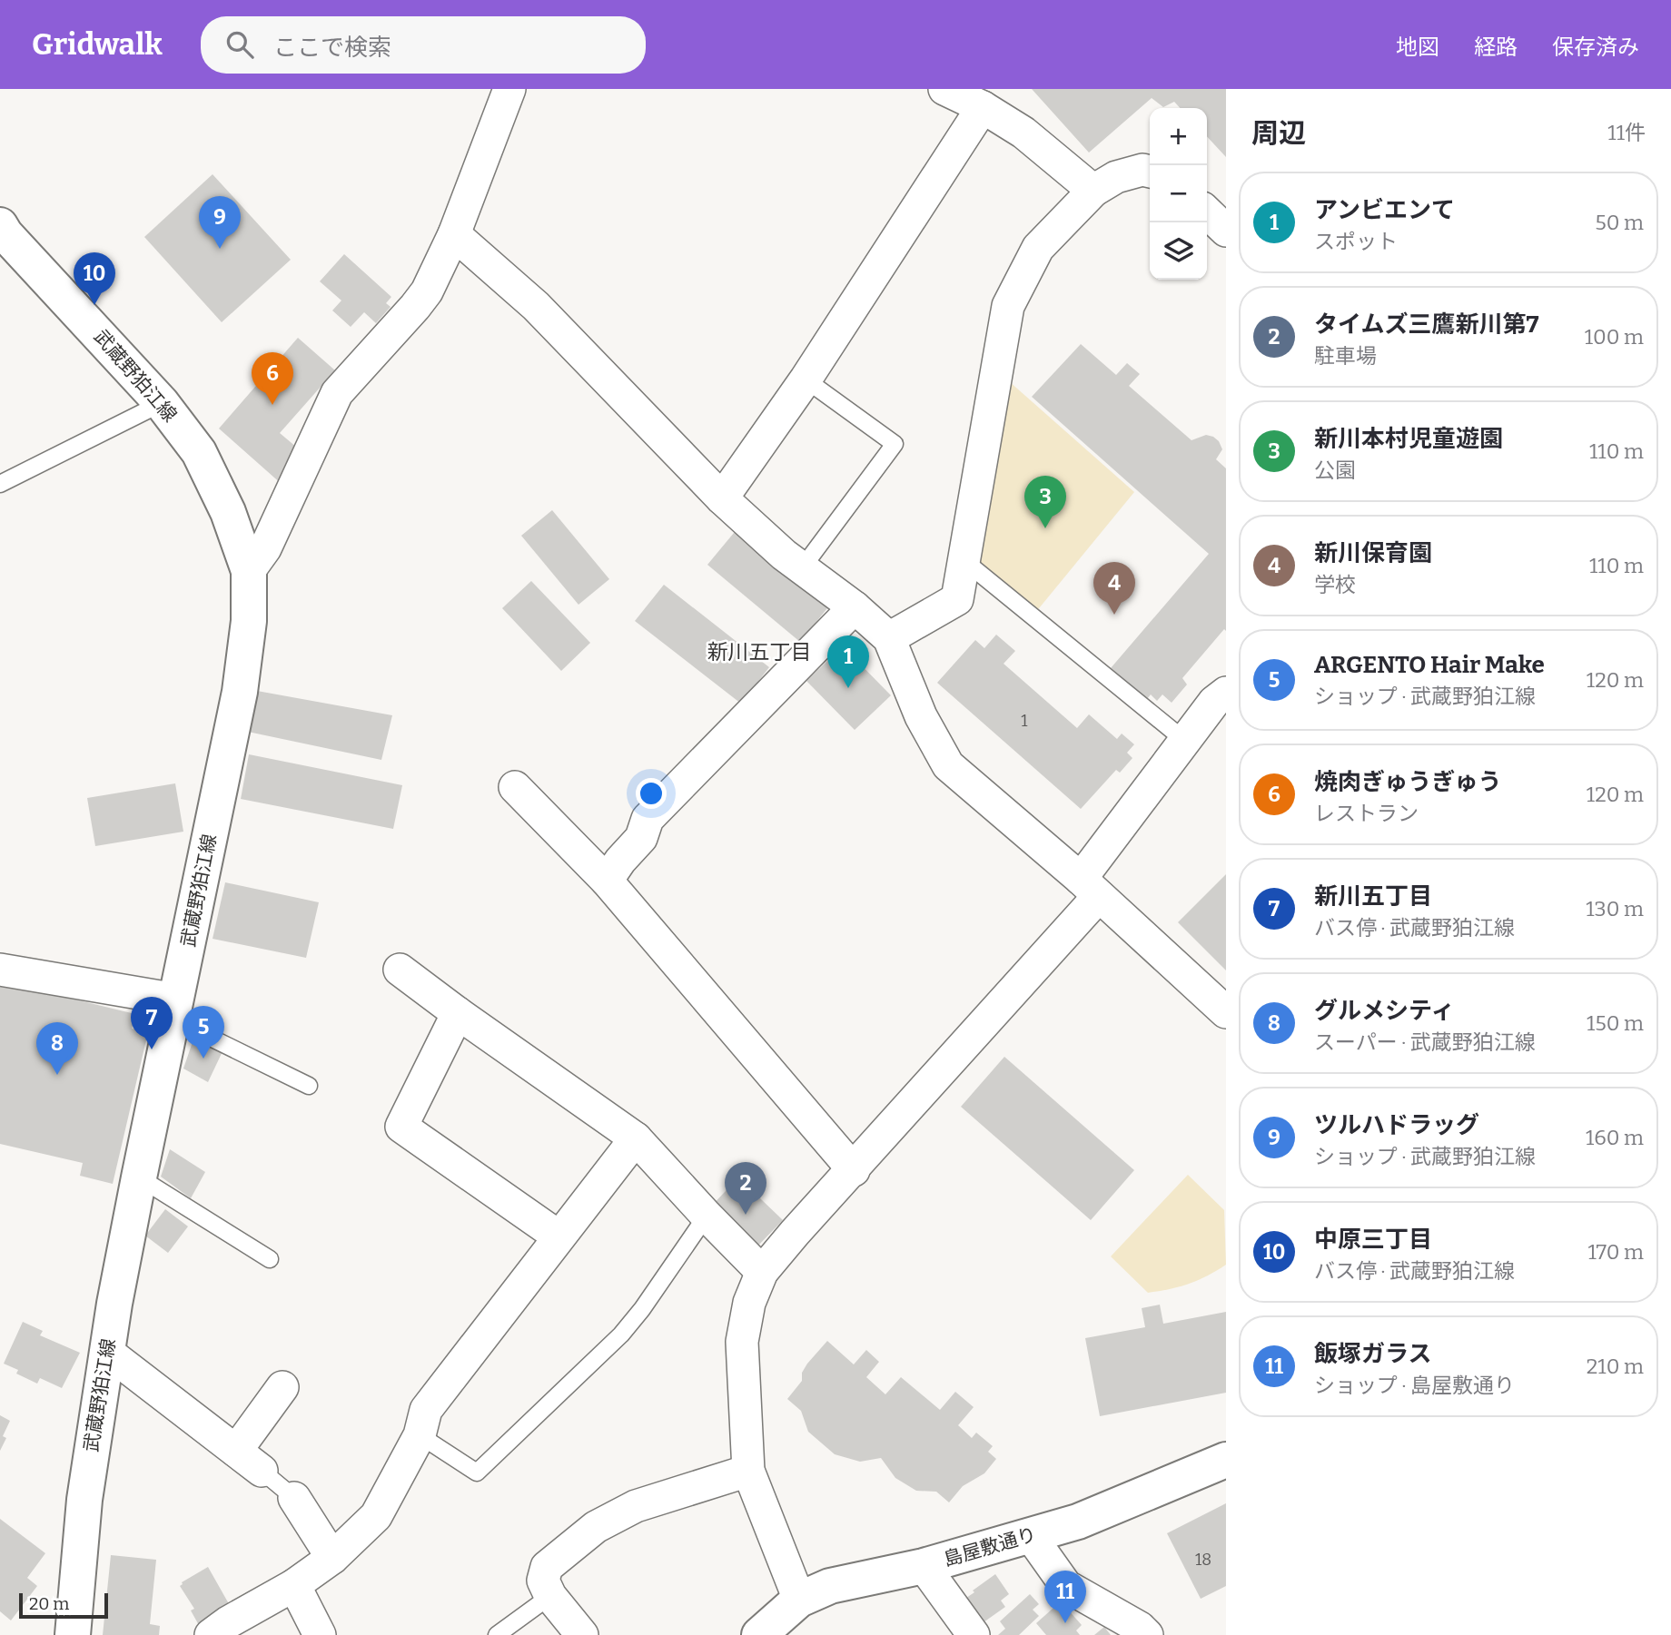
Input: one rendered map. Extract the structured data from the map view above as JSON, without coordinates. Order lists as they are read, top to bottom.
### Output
{
  "streets": {
    "main road": ["武蔵野狛江線", "島屋敷通り"]
  },
  "districts": ["新川五丁目"],
  "house_numbers": ["1", "18"],
  "scale_bar": "20 m",
  "page": {
    "header": "Gridwalk",
    "search": "ここで検索",
    "nav": ["地図", "経路", "保存済み"],
    "heading": ["周辺", "11件"],
    "map_buttons": ["+", "−"],
    "list": [
      {
        "mark": "1",
        "name": "アンビエンて",
        "note": "スポット",
        "value": "50 m"
      },
      {
        "mark": "2",
        "name": "タイムズ三鷹新川第7",
        "note": "駐車場",
        "value": "100 m"
      },
      {
        "mark": "3",
        "name": "新川本村児童遊園",
        "note": "公園",
        "value": "110 m"
      },
      {
        "mark": "4",
        "name": "新川保育園",
        "note": "学校",
        "value": "110 m"
      },
      {
        "mark": "5",
        "name": "ARGENTO Hair Make",
        "note": "ショップ · 武蔵野狛江線",
        "value": "120 m"
      },
      {
        "mark": "6",
        "name": "焼肉ぎゅうぎゅう",
        "note": "レストラン",
        "value": "120 m"
      },
      {
        "mark": "7",
        "name": "新川五丁目",
        "note": "バス停 · 武蔵野狛江線",
        "value": "130 m"
      },
      {
        "mark": "8",
        "name": "グルメシティ",
        "note": "スーパー · 武蔵野狛江線",
        "value": "150 m"
      },
      {
        "mark": "9",
        "name": "ツルハドラッグ",
        "note": "ショップ · 武蔵野狛江線",
        "value": "160 m"
      },
      {
        "mark": "10",
        "name": "中原三丁目",
        "note": "バス停 · 武蔵野狛江線",
        "value": "170 m"
      },
      {
        "mark": "11",
        "name": "飯塚ガラス",
        "note": "ショップ · 島屋敷通り",
        "value": "210 m"
      }
    ],
    "pins": [
      "9",
      "10",
      "6",
      "3",
      "4",
      "1",
      "7",
      "5",
      "8",
      "2",
      "11"
    ],
    "scale": "20 m"
  }
}
